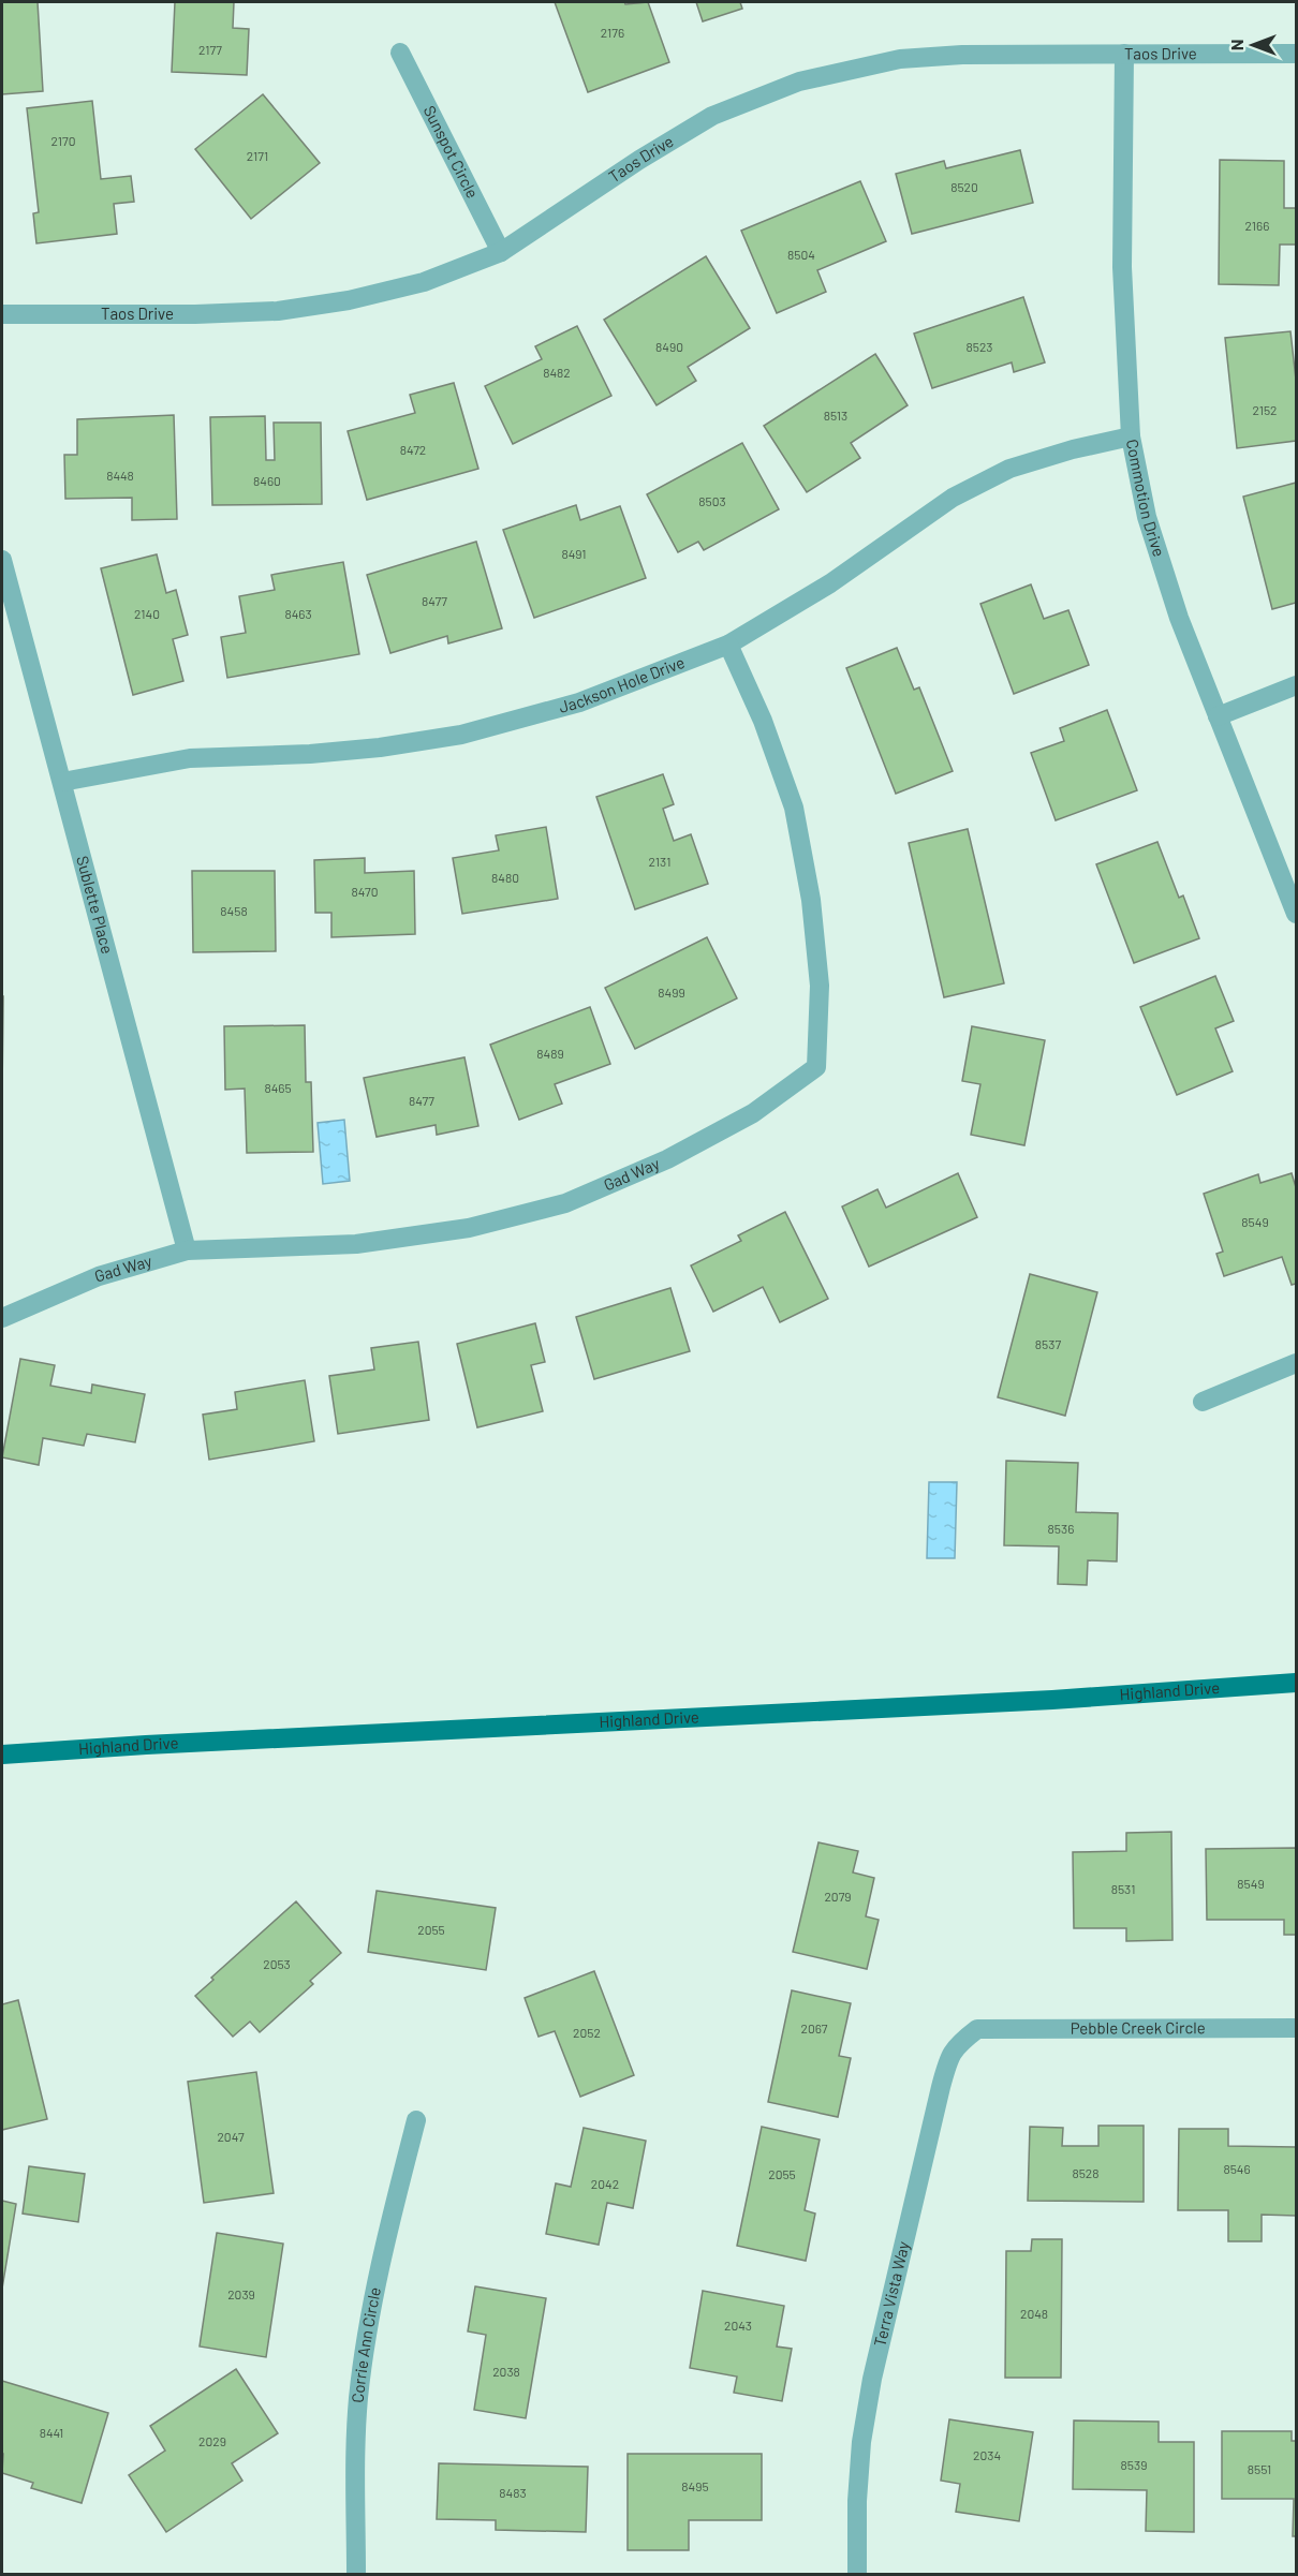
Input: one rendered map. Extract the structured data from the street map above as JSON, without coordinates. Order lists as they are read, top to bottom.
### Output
{
  "streets": {
    "main road": ["Highland Drive"],
    "street": [
      "Taos Drive",
      "Sunspot Circle",
      "Commotion Drive",
      "Jackson Hole Drive",
      "Sublette Place",
      "Gad Way",
      "Pebble Creek Circle",
      "Terra Vista Way",
      "Corrie Ann Circle"
    ]
  },
  "crossings": [
    ["Taos Drive", "Sunspot Circle"],
    ["Taos Drive", "Commotion Drive"],
    ["Commotion Drive", "Jackson Hole Drive"],
    ["Jackson Hole Drive", "Sublette Place"],
    ["Jackson Hole Drive", "Gad Way"],
    ["Sublette Place", "Gad Way"],
    ["Pebble Creek Circle", "Terra Vista Way"]
  ],
  "house_numbers": [
    "2176",
    "2177",
    "2170",
    "2171",
    "8520",
    "2166",
    "8504",
    "8490",
    "8523",
    "8482",
    "2152",
    "8513",
    "8472",
    "8448",
    "8460",
    "8503",
    "8491",
    "8477",
    "2140",
    "8463",
    "2131",
    "8480",
    "8470",
    "8458",
    "8499",
    "8489",
    "8465",
    "8477",
    "8549",
    "8537",
    "8536",
    "8549",
    "8531",
    "2079",
    "2055",
    "2053",
    "2067",
    "2052",
    "2047",
    "8546",
    "8528",
    "2055",
    "2042",
    "2039",
    "2048",
    "2043",
    "2038",
    "8441",
    "2029",
    "2034",
    "8539",
    "8551",
    "8495",
    "8483"
  ],
  "north": "left"
}
